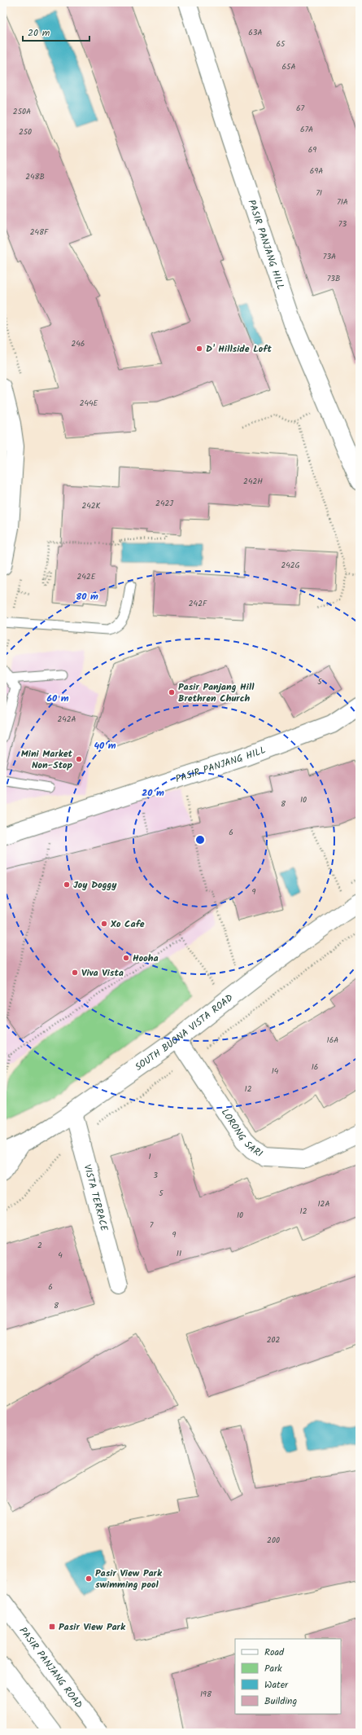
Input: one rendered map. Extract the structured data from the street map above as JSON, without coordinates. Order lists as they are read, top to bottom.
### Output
{
  "streets": {
    "main road": [
      "PASIR PANJANG HILL",
      "SOUTH BUONA VISTA ROAD",
      "LORONG SARI",
      "VISTA TERRACE",
      "PASIR PANJANG ROAD"
    ]
  },
  "crossings": [
    ["SOUTH BUONA VISTA ROAD", "LORONG SARI"],
    ["SOUTH BUONA VISTA ROAD", "VISTA TERRACE"]
  ],
  "places": {
    "other": [
      "D' Hillside Loft",
      "Pasir Panjang Hill Brethren Church",
      "Mini Market Non-Stop",
      "Joy Doggy",
      "Xo Cafe",
      "Hooha",
      "Viva Vista",
      "Pasir View Park swimming pool"
    ],
    "transit": ["Pasir View Park"]
  },
  "house_numbers": [
    "63A",
    "65",
    "65A",
    "67",
    "250A",
    "67A",
    "250",
    "69",
    "69A",
    "248B",
    "71",
    "71A",
    "73",
    "248F",
    "73A",
    "73B",
    "246",
    "244E",
    "242H",
    "242J",
    "242K",
    "242G",
    "242E",
    "242F",
    "5",
    "242A",
    "10",
    "8",
    "6",
    "9",
    "16A",
    "16",
    "14",
    "12",
    "1",
    "3",
    "5",
    "12A",
    "12",
    "10",
    "7",
    "9",
    "2",
    "11",
    "4",
    "6",
    "8",
    "202",
    "200",
    "198"
  ],
  "legend": [
    "Road",
    "Park",
    "Water",
    "Building"
  ],
  "scale_bar": "20 m",
  "rings": [
    "80 m",
    "60 m",
    "40 m",
    "20 m"
  ]
}
